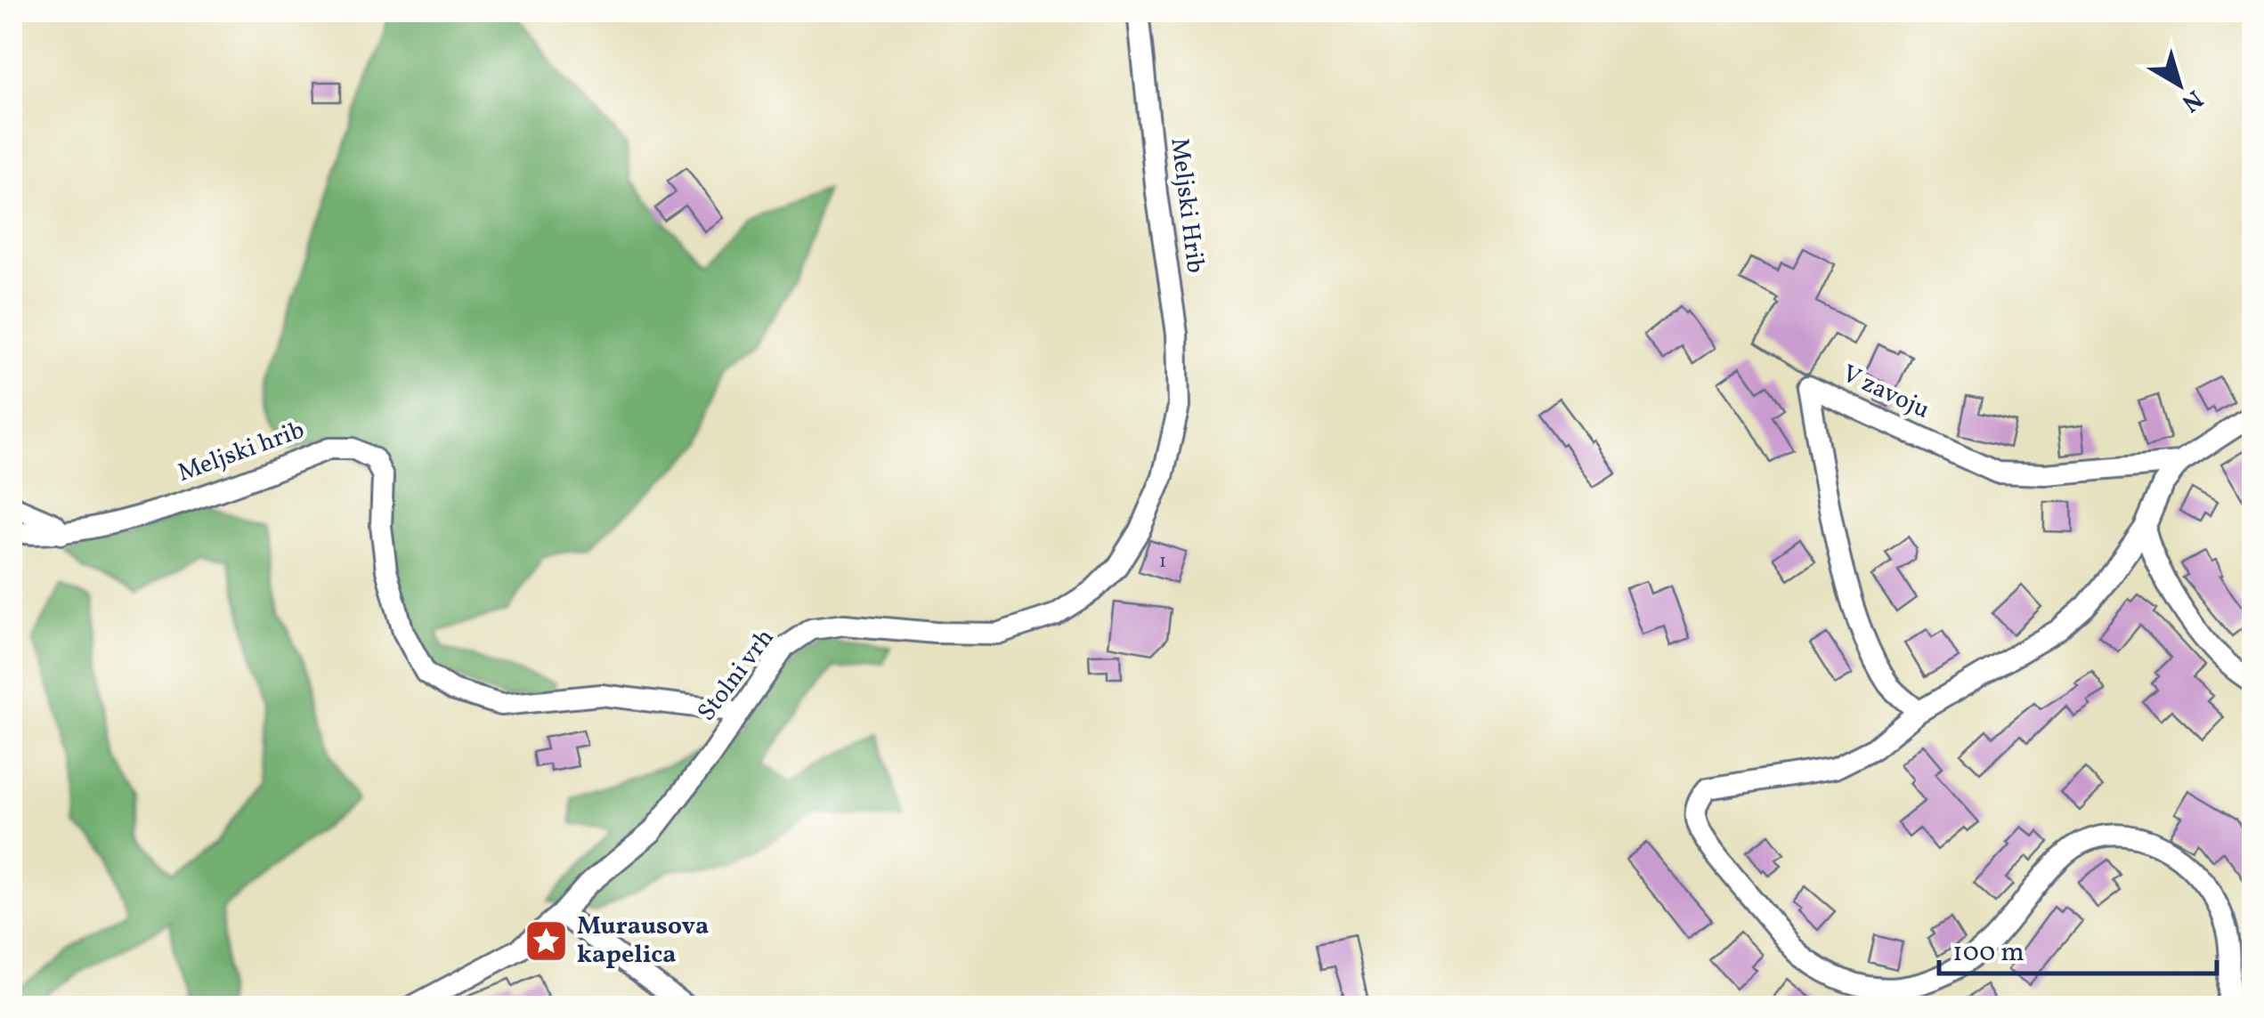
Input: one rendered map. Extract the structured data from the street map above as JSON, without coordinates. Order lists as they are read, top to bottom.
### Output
{
  "streets": {
    "street": [
      "Meljski Hrib",
      "V zavoju",
      "Meljski hrib",
      "Stolni vrh"
    ]
  },
  "crossings": [
    ["Meljski Hrib", "Stolni vrh"],
    ["Meljski hrib", "Stolni vrh"]
  ],
  "places": {
    "place": ["Murausova kapelica"]
  },
  "house_numbers": ["1"],
  "scale_bar": "100 m",
  "north": "bottom right"
}
